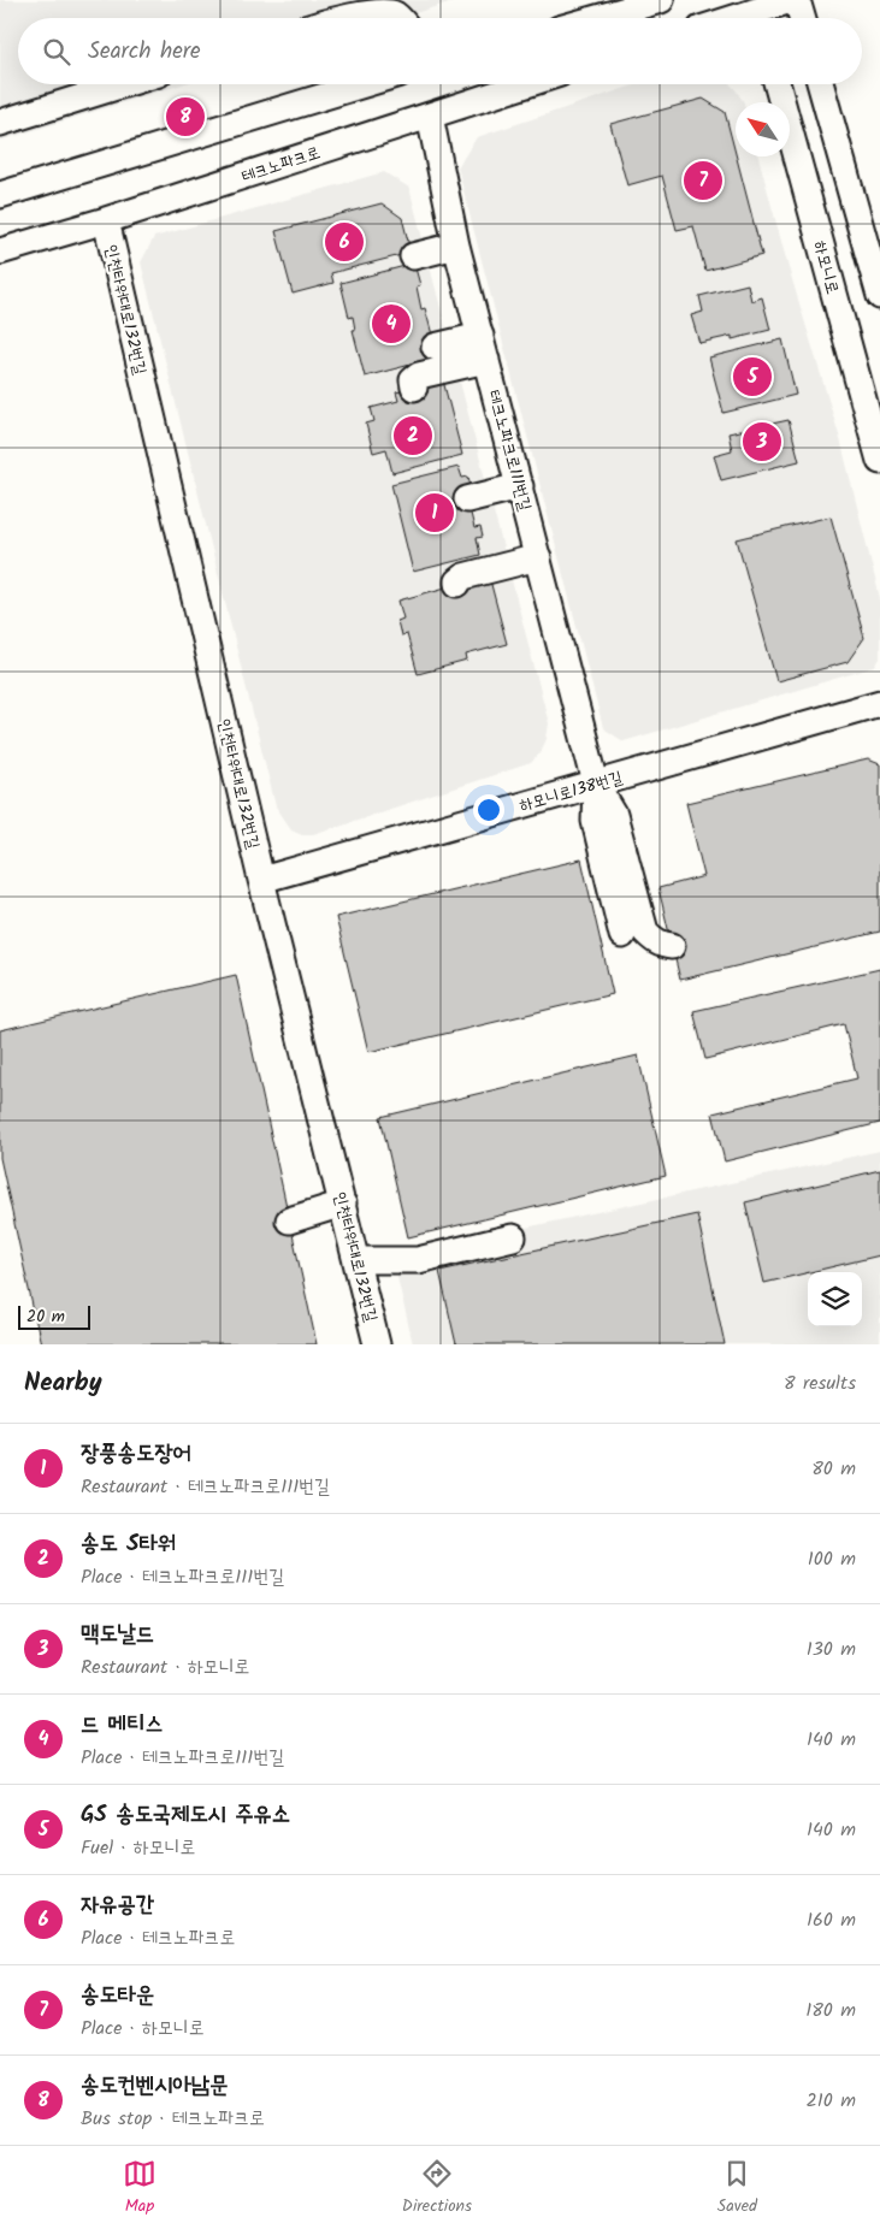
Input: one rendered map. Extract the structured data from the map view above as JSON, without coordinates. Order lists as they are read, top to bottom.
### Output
{
  "streets": {
    "street": [
      "테크노파크로",
      "하모니로",
      "인천타워대로132번길",
      "테크노파크로111번길",
      "하모니로138번길"
    ]
  },
  "crossings": [
    ["테크노파크로", "인천타워대로132번길"],
    ["테크노파크로", "테크노파크로111번길"],
    ["인천타워대로132번길", "하모니로138번길"],
    ["테크노파크로111번길", "하모니로138번길"]
  ],
  "scale_bar": "20 m",
  "north": "top left",
  "page": {
    "search": "Search here",
    "pins": [
      "8",
      "7",
      "6",
      "4",
      "5",
      "2",
      "3",
      "1"
    ],
    "scale": "20 m",
    "heading": ["Nearby", "8 results"],
    "list": [
      {
        "mark": "1",
        "name": "장풍송도장어",
        "note": "Restaurant · 테크노파크로111번길",
        "value": "80 m"
      },
      {
        "mark": "2",
        "name": "송도 S타워",
        "note": "Place · 테크노파크로111번길",
        "value": "100 m"
      },
      {
        "mark": "3",
        "name": "맥도날드",
        "note": "Restaurant · 하모니로",
        "value": "130 m"
      },
      {
        "mark": "4",
        "name": "드 메티스",
        "note": "Place · 테크노파크로111번길",
        "value": "140 m"
      },
      {
        "mark": "5",
        "name": "GS 송도국제도시 주유소",
        "note": "Fuel · 하모니로",
        "value": "140 m"
      },
      {
        "mark": "6",
        "name": "자유공간",
        "note": "Place · 테크노파크로",
        "value": "160 m"
      },
      {
        "mark": "7",
        "name": "송도타운",
        "note": "Place · 하모니로",
        "value": "180 m"
      },
      {
        "mark": "8",
        "name": "송도컨벤시아남문",
        "note": "Bus stop · 테크노파크로",
        "value": "210 m"
      }
    ],
    "nav": ["Map", "Directions", "Saved"]
  }
}
